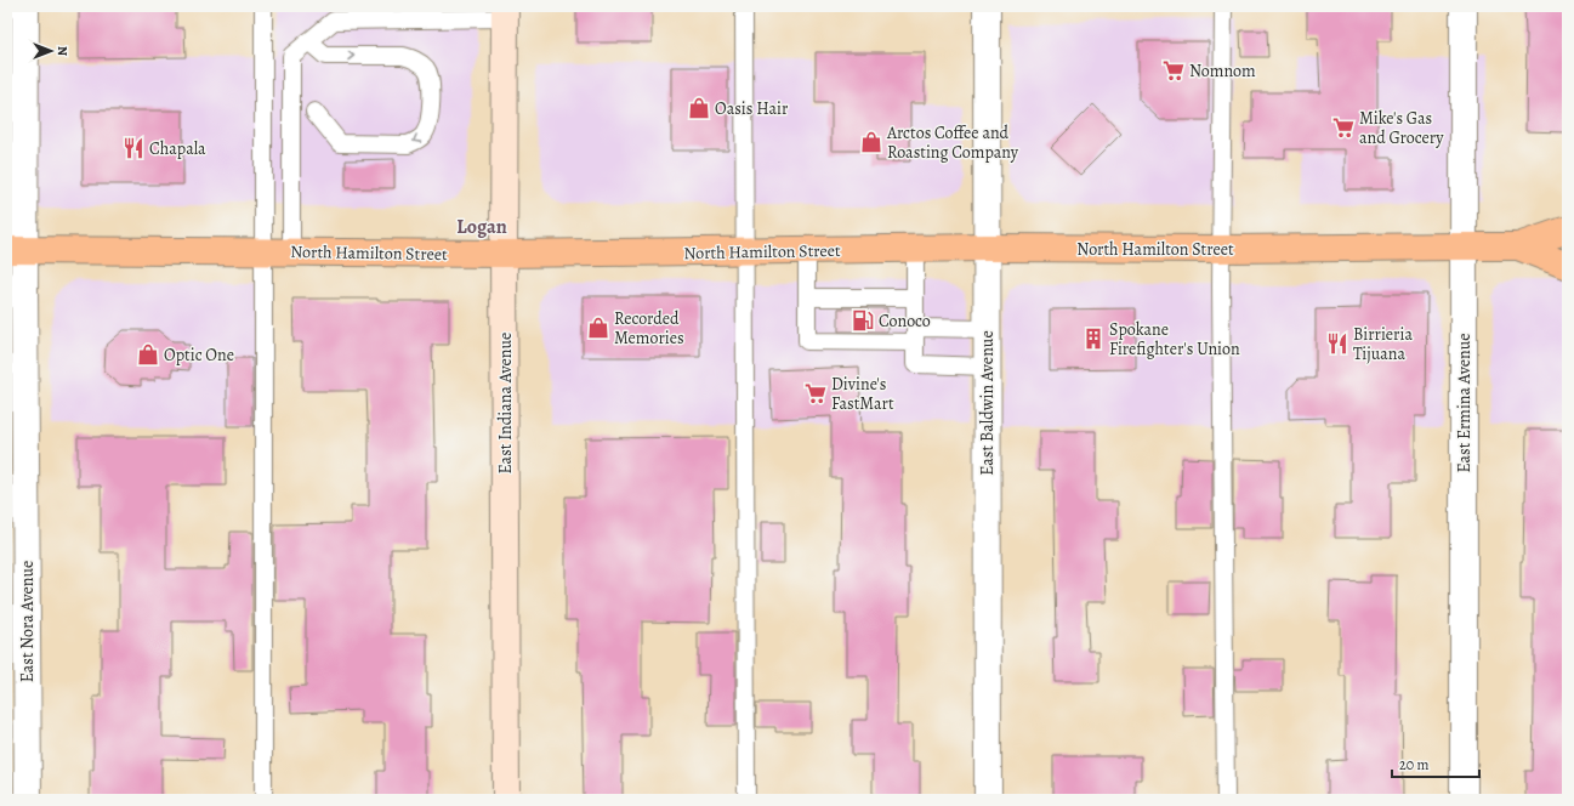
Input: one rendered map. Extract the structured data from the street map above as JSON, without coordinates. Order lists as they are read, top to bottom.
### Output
{
  "streets": {
    "main road": ["North Hamilton Street"],
    "street": [
      "East Indiana Avenue",
      "East Baldwin Avenue",
      "East Ermina Avenue",
      "East Nora Avenue"
    ]
  },
  "crossings": [
    ["North Hamilton Street", "East Indiana Avenue"],
    ["North Hamilton Street", "East Baldwin Avenue"],
    ["North Hamilton Street", "East Ermina Avenue"],
    ["North Hamilton Street", "East Nora Avenue"]
  ],
  "districts": ["Logan"],
  "places": {
    "supermarket": ["Nomnom", "Mike's Gas and Grocery", "Divine's FastMart"],
    "shop": [
      "Oasis Hair",
      "Arctos Coffee and Roasting Company",
      "Recorded Memories",
      "Optic One"
    ],
    "restaurant": ["Chapala", "Birrieria Tijuana"],
    "fuel station": ["Conoco"],
    "building": ["Spokane Firefighter's Union"]
  },
  "scale_bar": "20 m",
  "north": "right"
}
